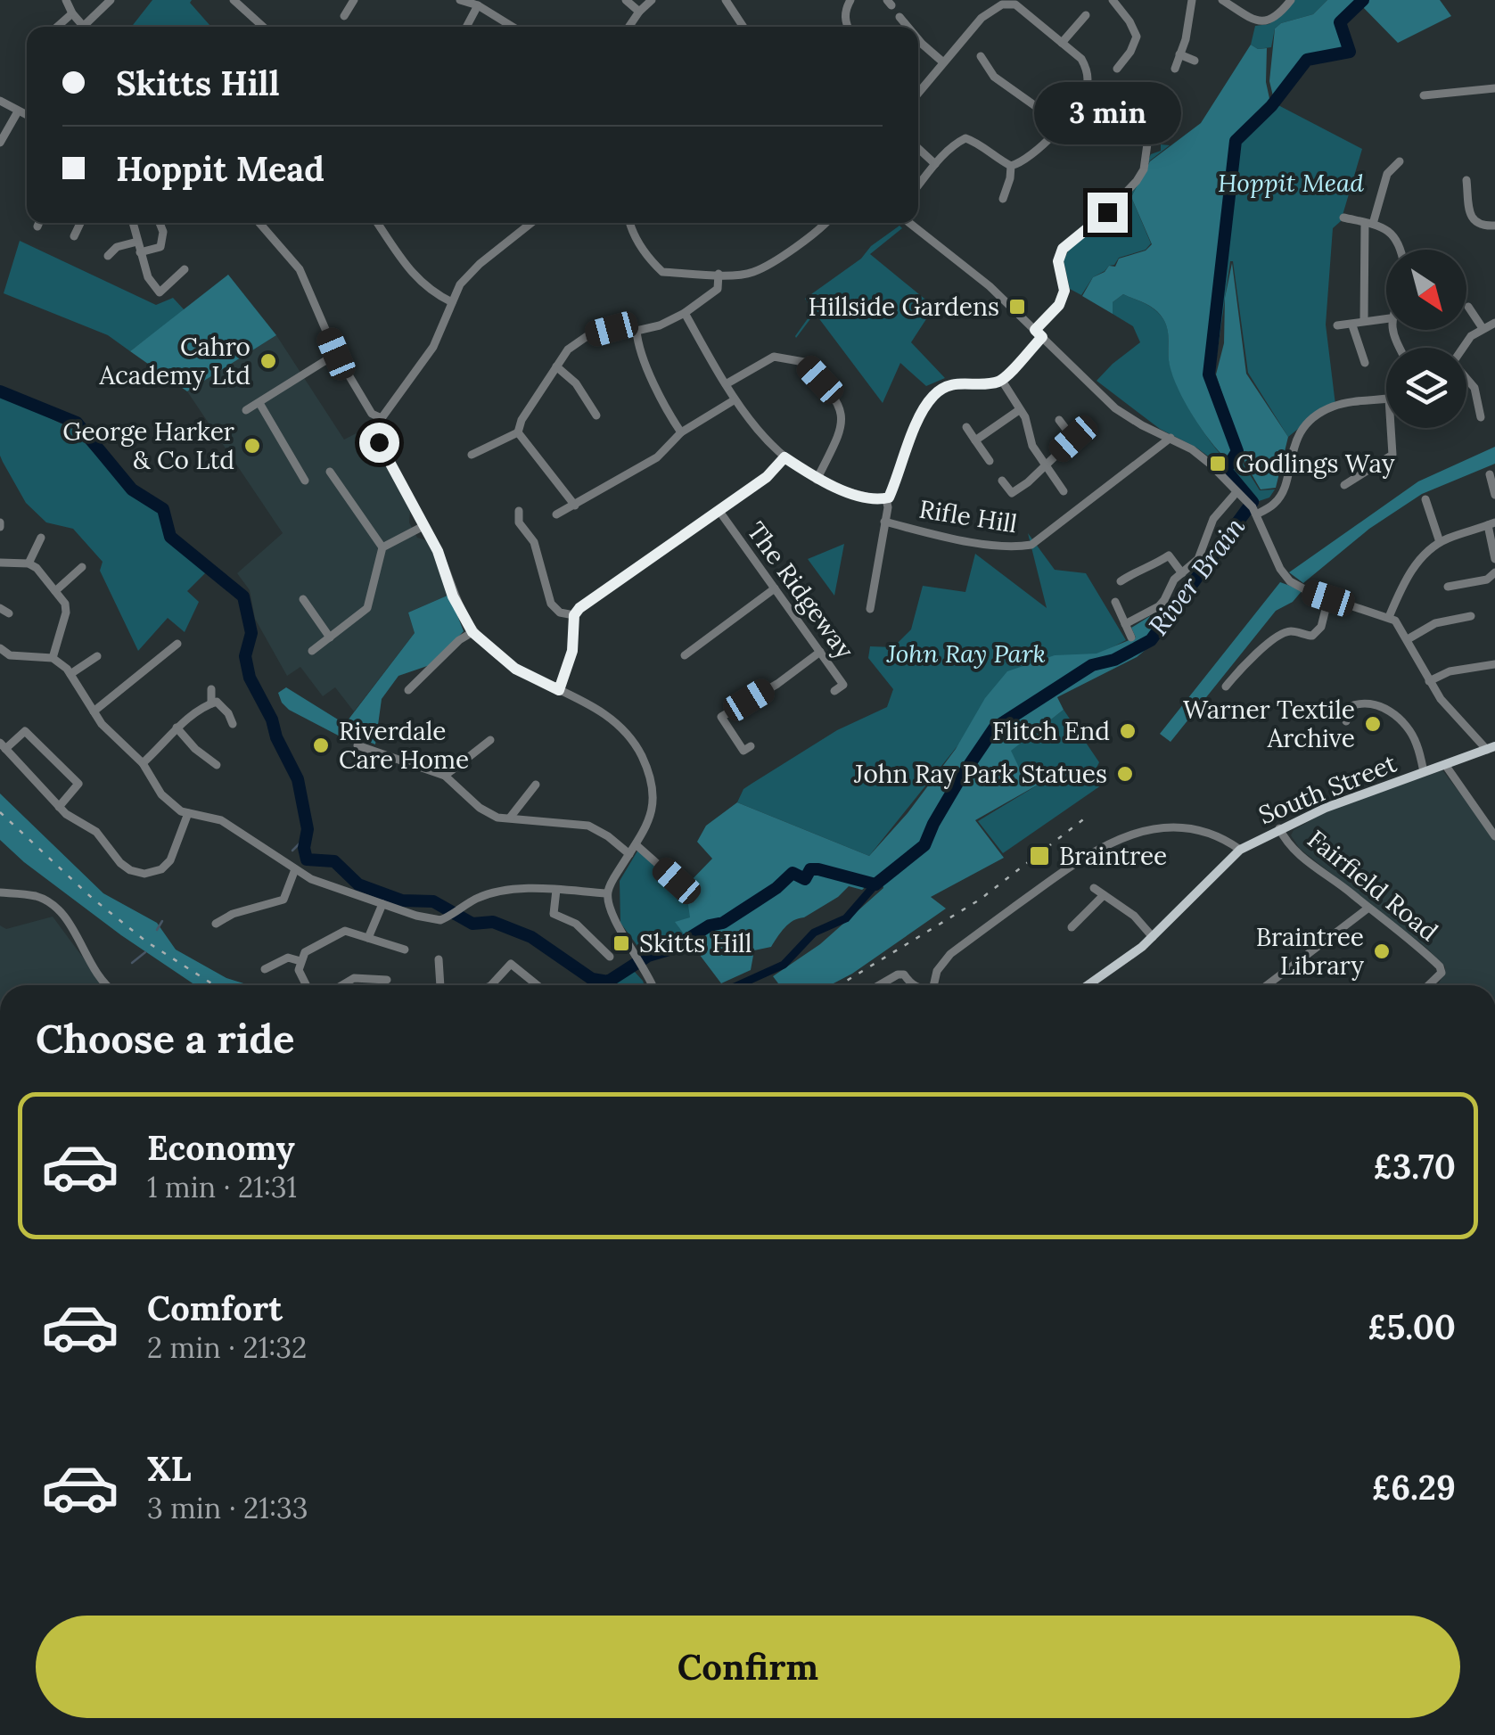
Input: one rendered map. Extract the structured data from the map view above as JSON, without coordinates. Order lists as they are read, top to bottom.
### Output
{
  "streets": {
    "main road": ["South Street"],
    "street": ["Rifle Hill", "The Ridgeway", "Fairfield Road"]
  },
  "crossings": [
    ["South Street", "Fairfield Road"]
  ],
  "water": ["River Brain"],
  "parks": ["Hoppit Mead", "John Ray Park"],
  "places": {
    "transit": [
      "Hillside Gardens",
      "Godlings Way",
      "Braintree",
      "Skitts Hill"
    ],
    "other": [
      "Cahro Academy Ltd",
      "George Harker & Co Ltd",
      "Warner Textile Archive",
      "Flitch End",
      "Riverdale Care Home",
      "John Ray Park Statues",
      "Braintree Library"
    ]
  },
  "north": "bottom right",
  "page": {
    "banner": ["Skitts Hill", "Hoppit Mead"],
    "bubble": "3 min",
    "heading": "Choose a ride",
    "list": [
      {
        "name": "Economy",
        "note": "1 min · 21:31",
        "value": "£3.70"
      },
      {
        "name": "Comfort",
        "note": "2 min · 21:32",
        "value": "£5.00"
      },
      {
        "name": "XL",
        "note": "3 min · 21:33",
        "value": "£6.29"
      }
    ],
    "buttons": "Confirm"
  }
}
